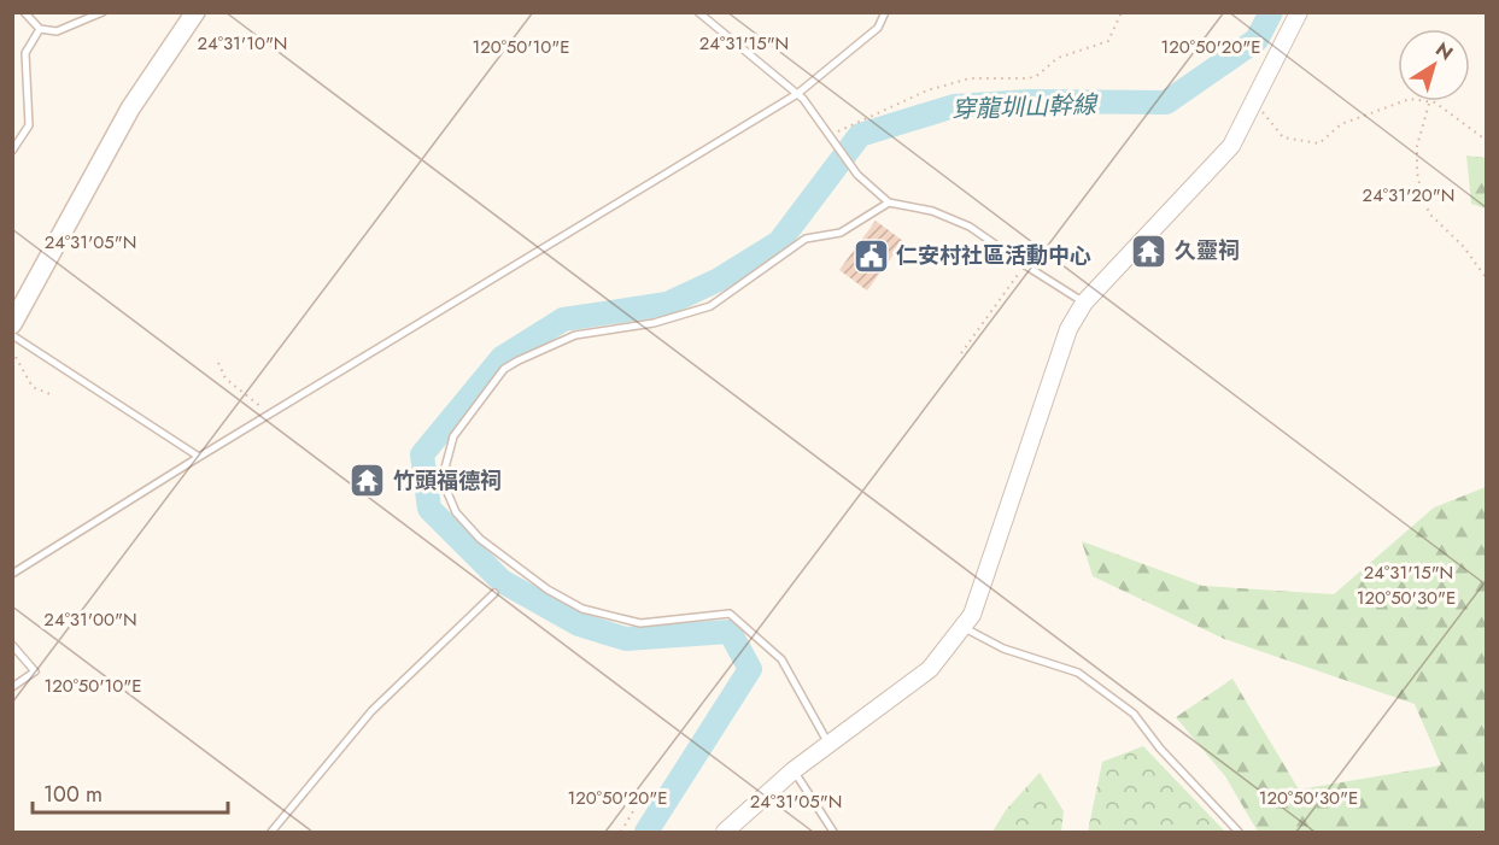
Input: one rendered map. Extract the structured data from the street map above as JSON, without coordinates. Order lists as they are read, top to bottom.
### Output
{
  "water": ["穿龍圳山幹線"],
  "places": {
    "temple": ["久靈祠", "竹頭福德祠"],
    "public building": ["仁安村社區活動中心"]
  },
  "scale_bar": "100 m",
  "north": "top right",
  "coordinates": [
    "24°31'15\"N",
    "24°31'10\"N",
    "120°50'10\"E",
    "120°50'20\"E",
    "24°31'20\"N",
    "24°31'05\"N",
    "120°50'30\"E",
    "24°31'00\"N"
  ]
}
